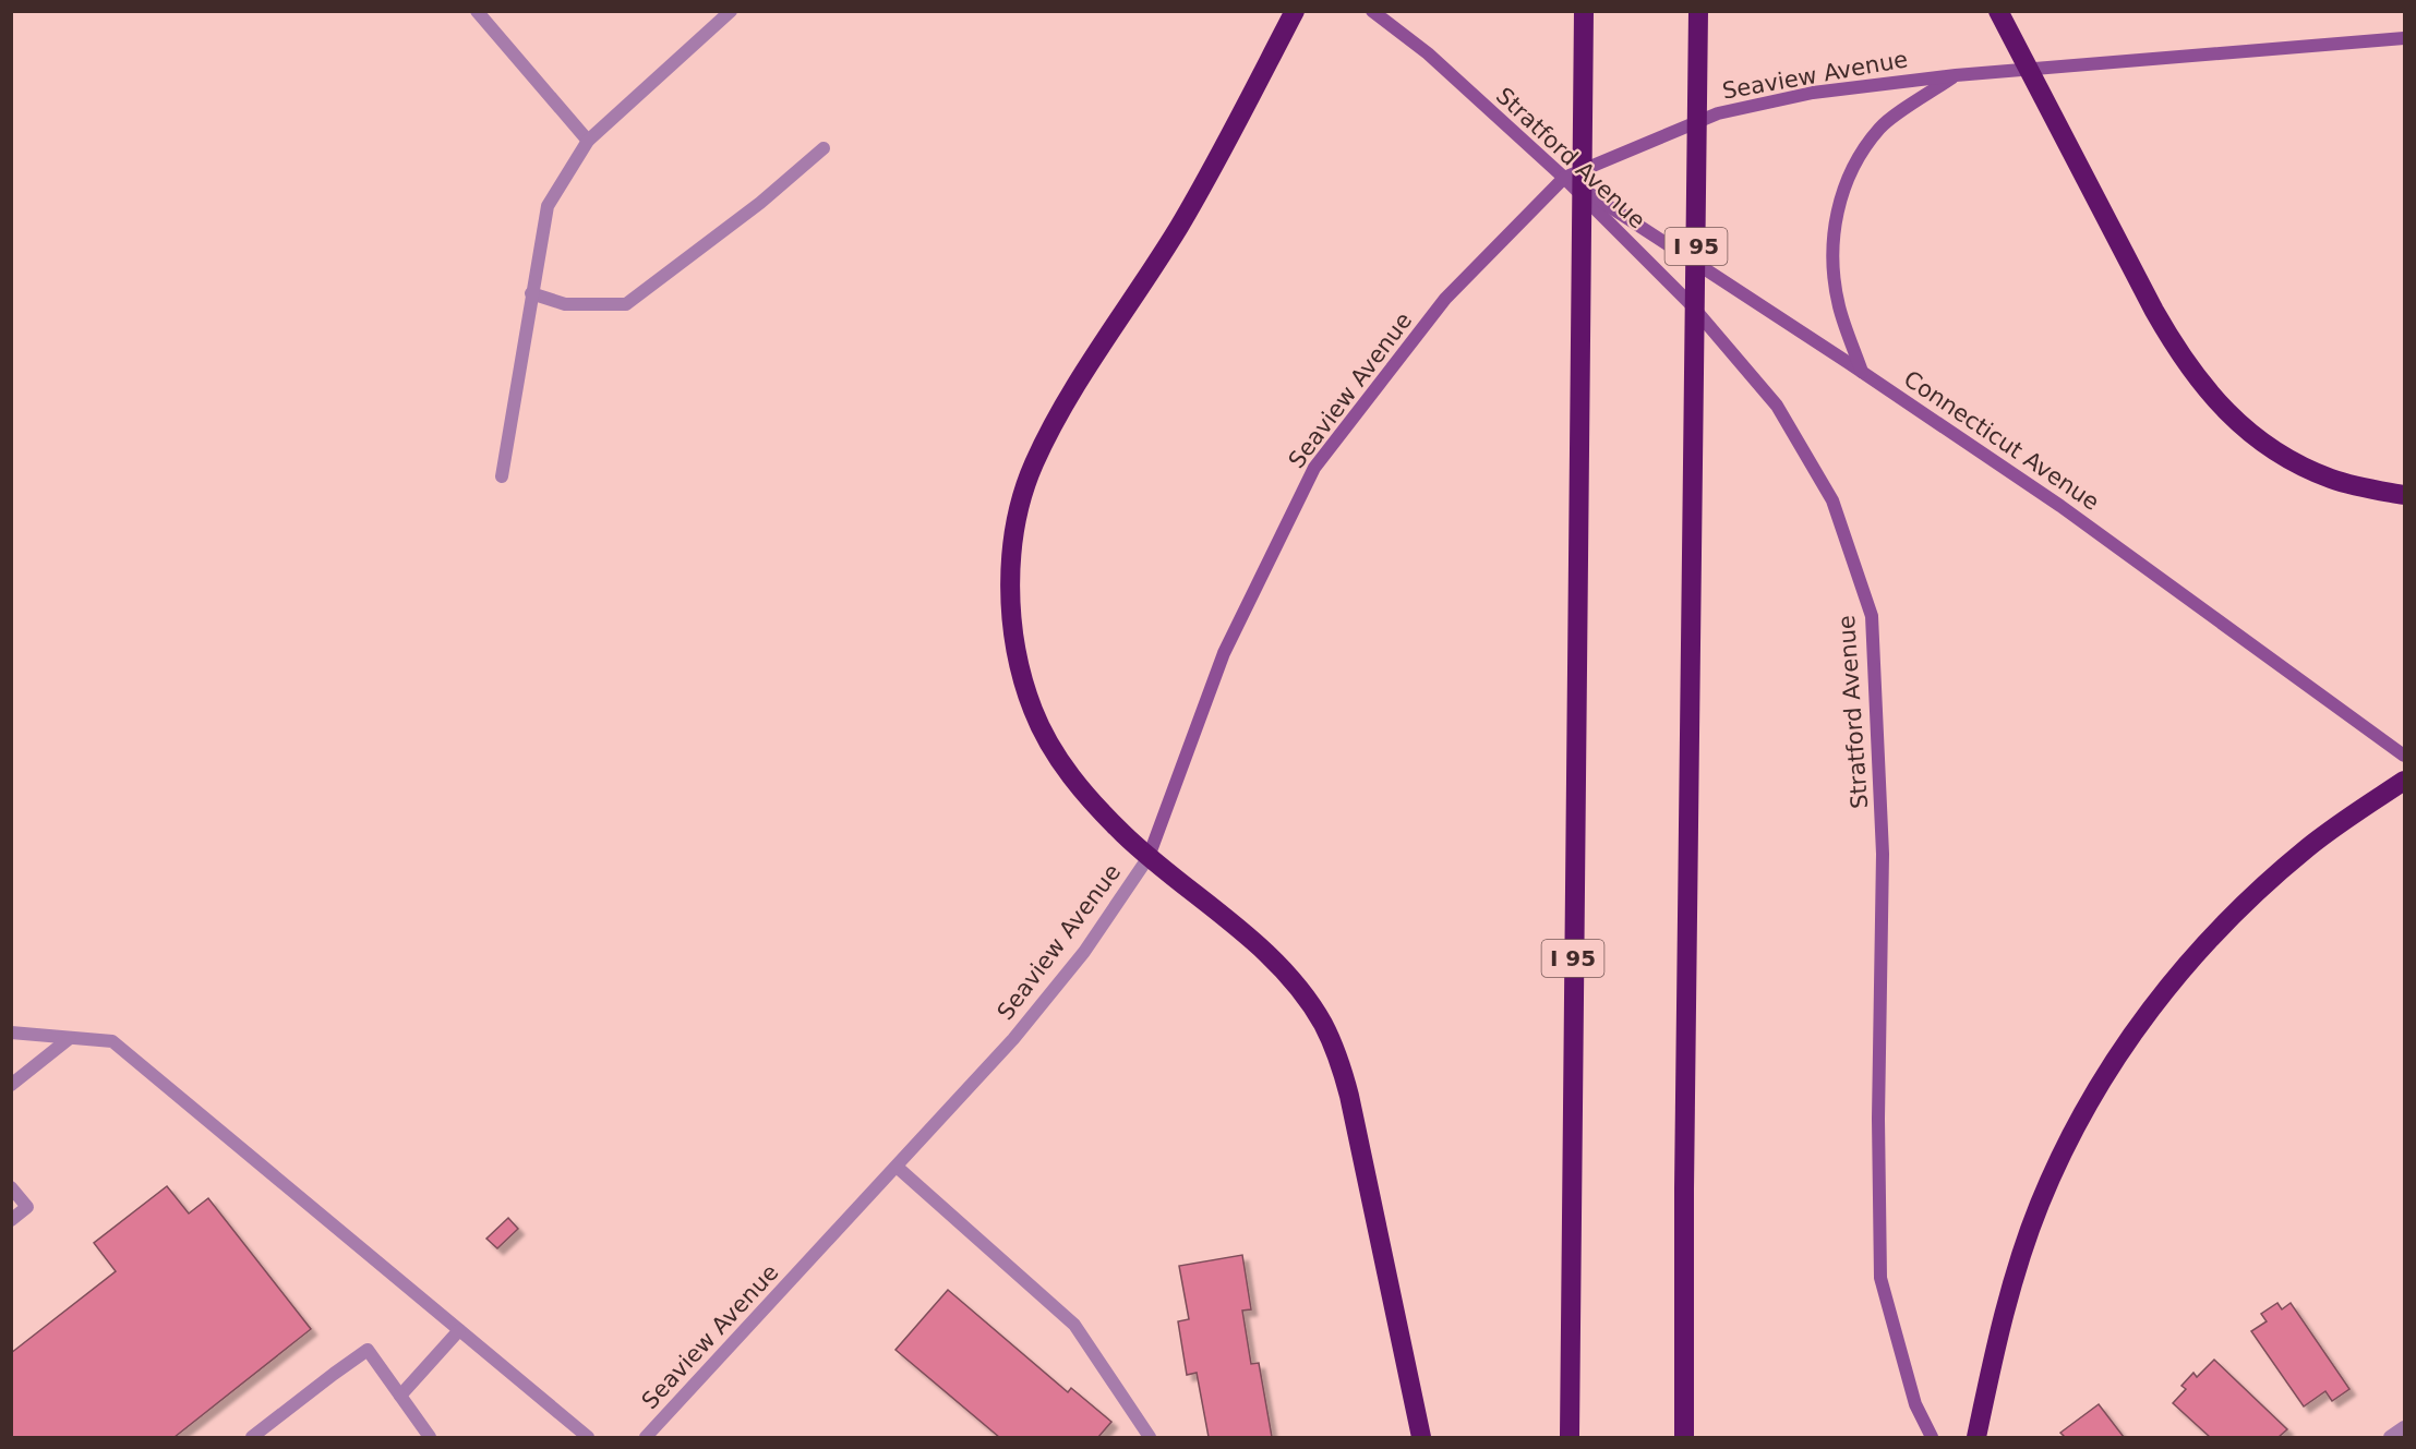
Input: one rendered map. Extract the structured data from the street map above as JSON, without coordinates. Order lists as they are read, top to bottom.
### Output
{
  "streets": {
    "highway": ["I 95"],
    "main road": ["Seaview Avenue", "Stratford Avenue", "Connecticut Avenue"]
  },
  "crossings": [
    ["Seaview Avenue", "Stratford Avenue"],
    ["Seaview Avenue", "Connecticut Avenue"],
    ["Stratford Avenue", "Connecticut Avenue"]
  ]
}
